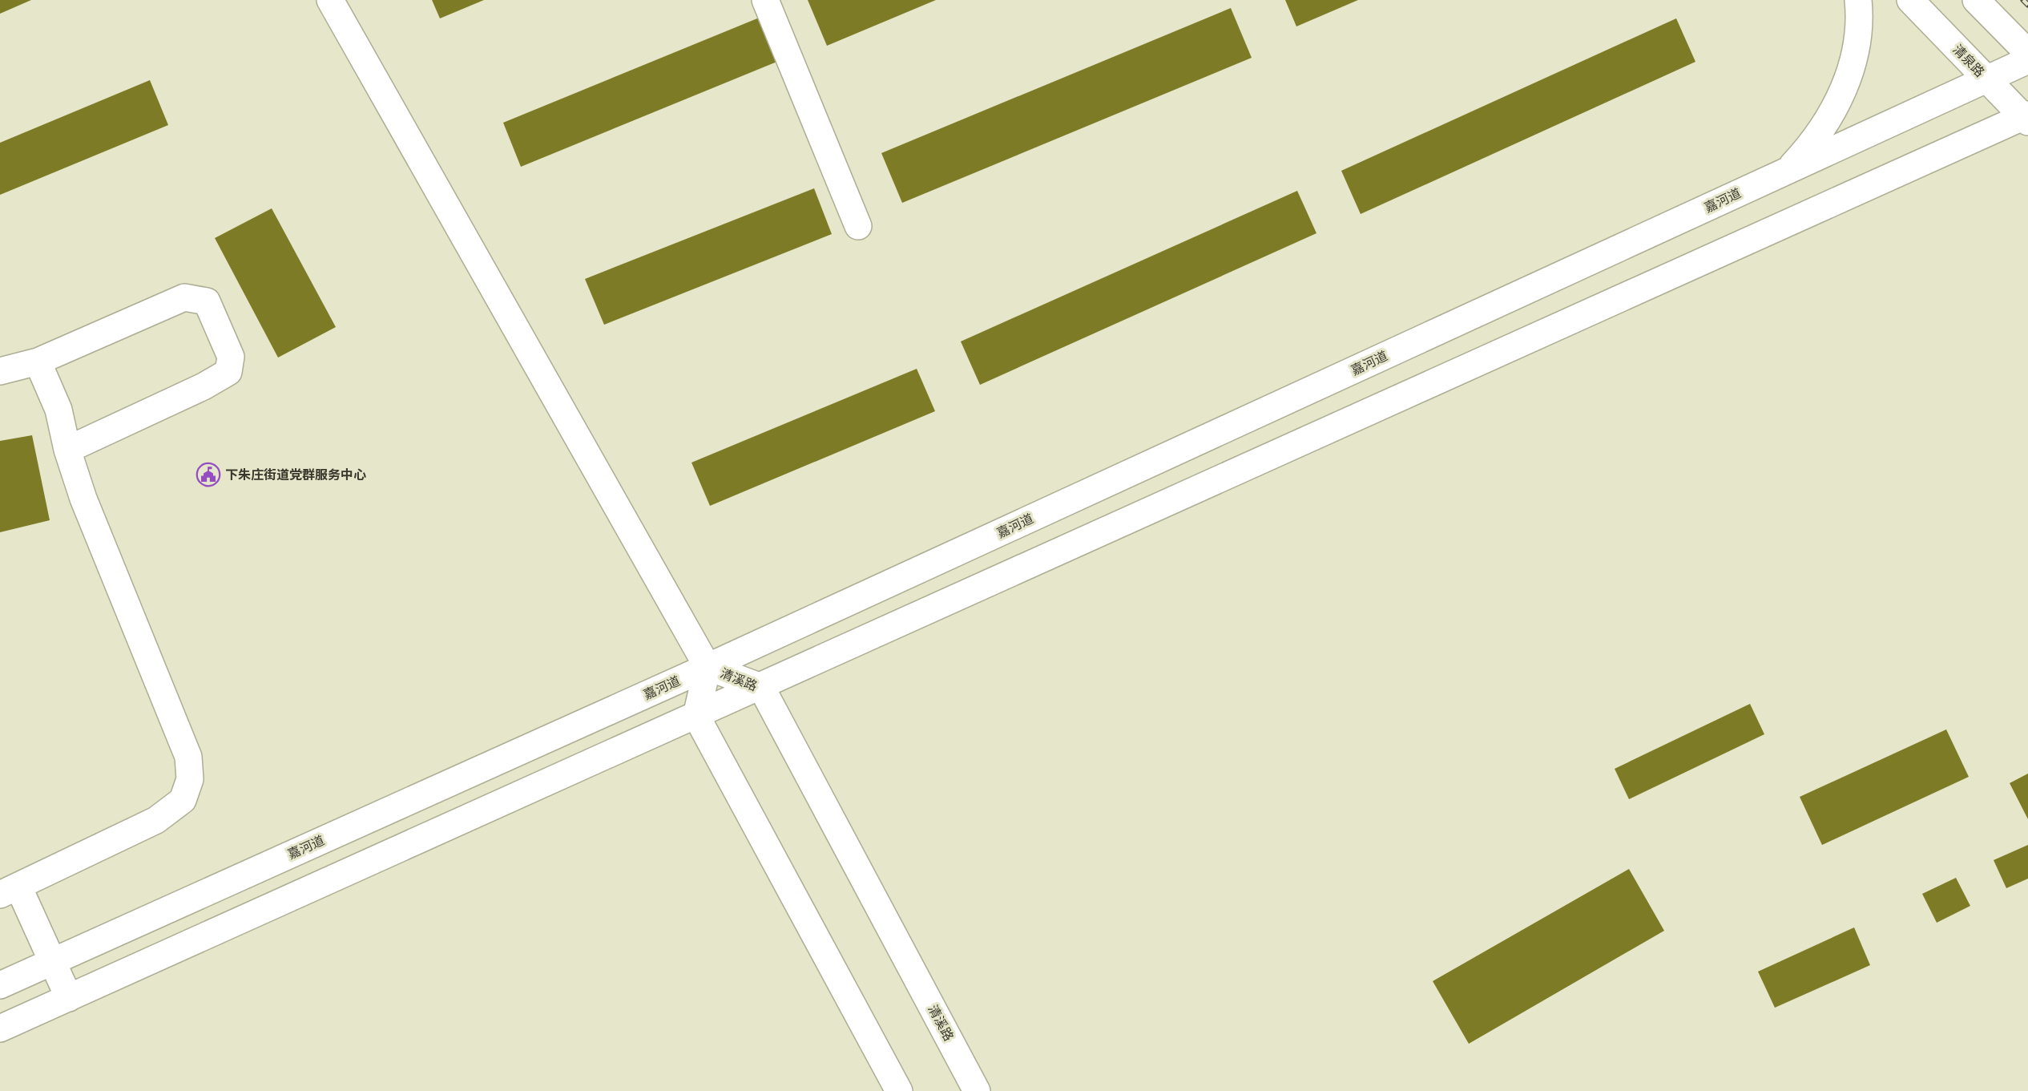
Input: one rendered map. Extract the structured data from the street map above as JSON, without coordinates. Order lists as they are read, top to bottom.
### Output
{
  "streets": {
    "street": ["清泉路", "嘉河道", "清溪路"]
  },
  "crossings": [
    ["清泉路", "嘉河道"],
    ["嘉河道", "清溪路"]
  ],
  "places": {
    "public building": ["下朱庄街道党群服务中心"]
  }
}
